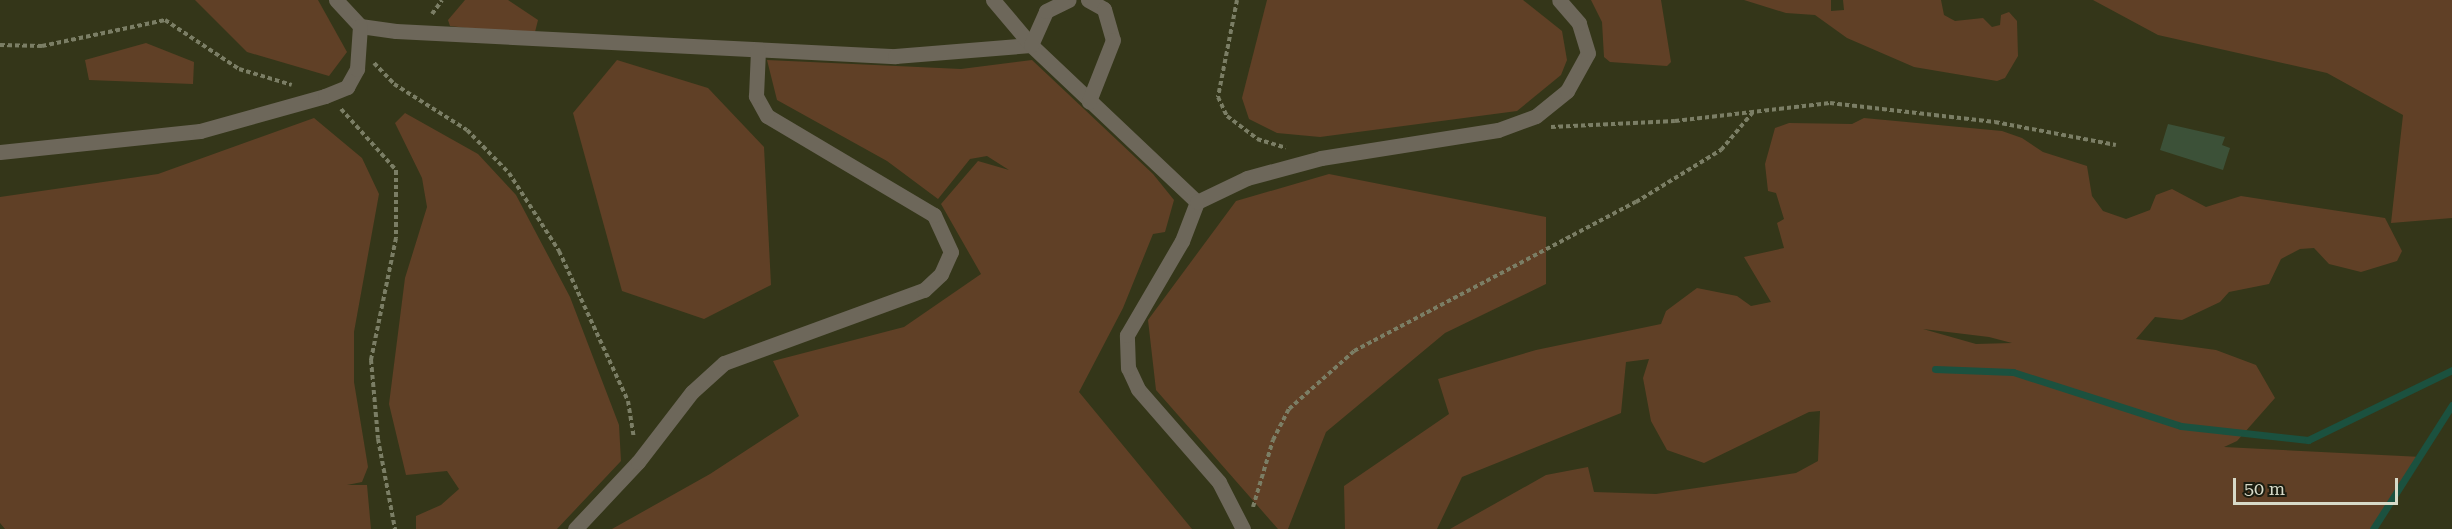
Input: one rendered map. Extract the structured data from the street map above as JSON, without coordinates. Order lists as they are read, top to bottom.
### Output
{
  "scale_bar": "50 m"
}
